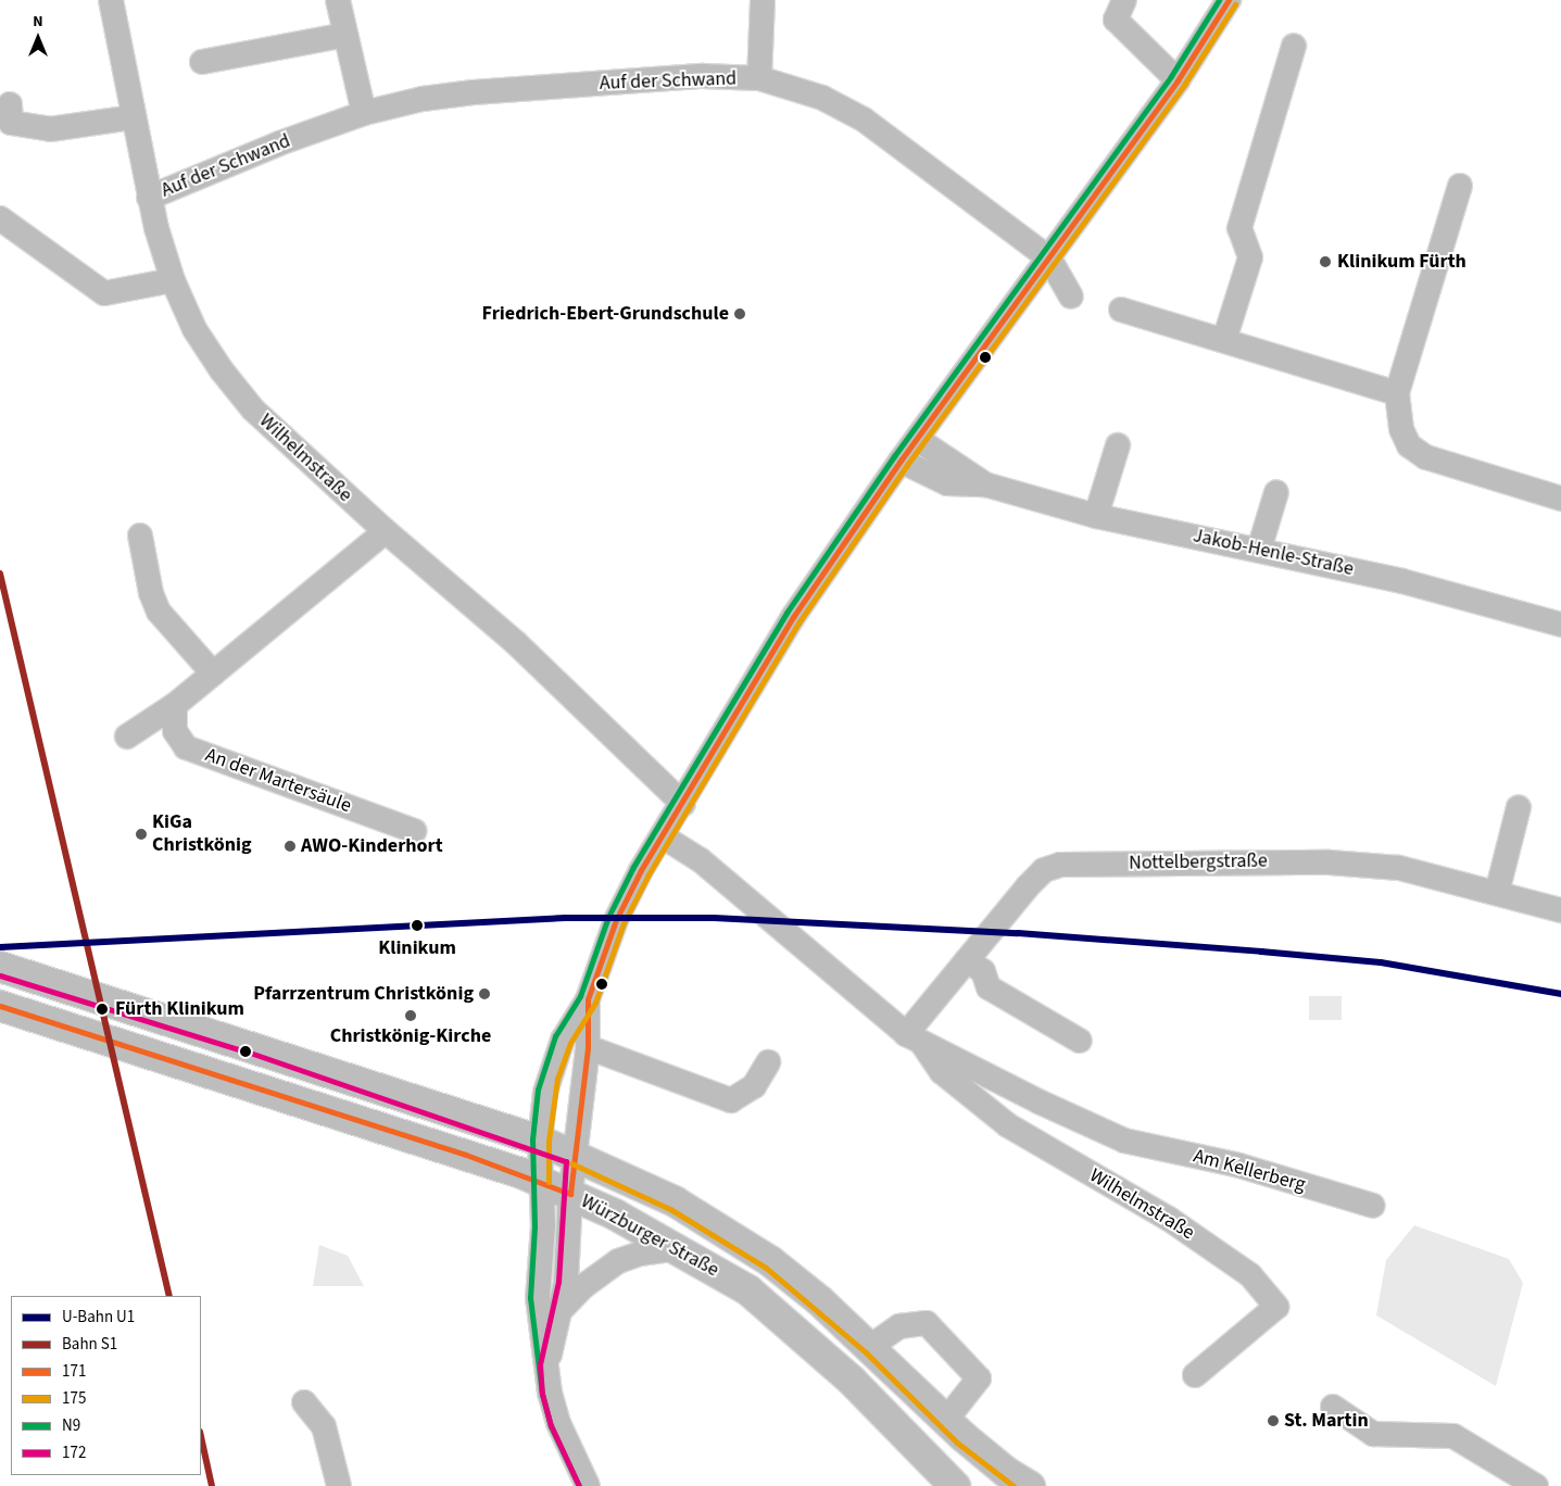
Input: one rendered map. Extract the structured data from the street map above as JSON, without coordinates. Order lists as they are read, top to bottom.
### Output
{
  "streets": {
    "main road": ["Würzburger Straße"],
    "street": [
      "Auf der Schwand",
      "Wilhelmstraße",
      "Jakob-Henle-Straße",
      "An der Martersäule",
      "Nottelbergstraße",
      "Am Kellerberg"
    ]
  },
  "crossings": [
    ["Auf der Schwand", "Wilhelmstraße"],
    ["Wilhelmstraße", "Nottelbergstraße"],
    ["Wilhelmstraße", "Am Kellerberg"]
  ],
  "places": [
    "Klinikum Fürth",
    "Friedrich-Ebert-Grundschule",
    "KiGa Christkönig",
    "AWO-Kinderhort",
    "Klinikum",
    "Pfarrzentrum Christkönig",
    "Fürth Klinikum",
    "Christkönig-Kirche",
    "St. Martin"
  ],
  "lines": [
    "transit line 171",
    "transit line N9",
    "transit line 175",
    "rail line S1",
    "metro line U1",
    "transit line 172"
  ],
  "legend": [
    "U-Bahn U1",
    "Bahn S1",
    "171",
    "175",
    "N9",
    "172"
  ],
  "north": "top"
}
